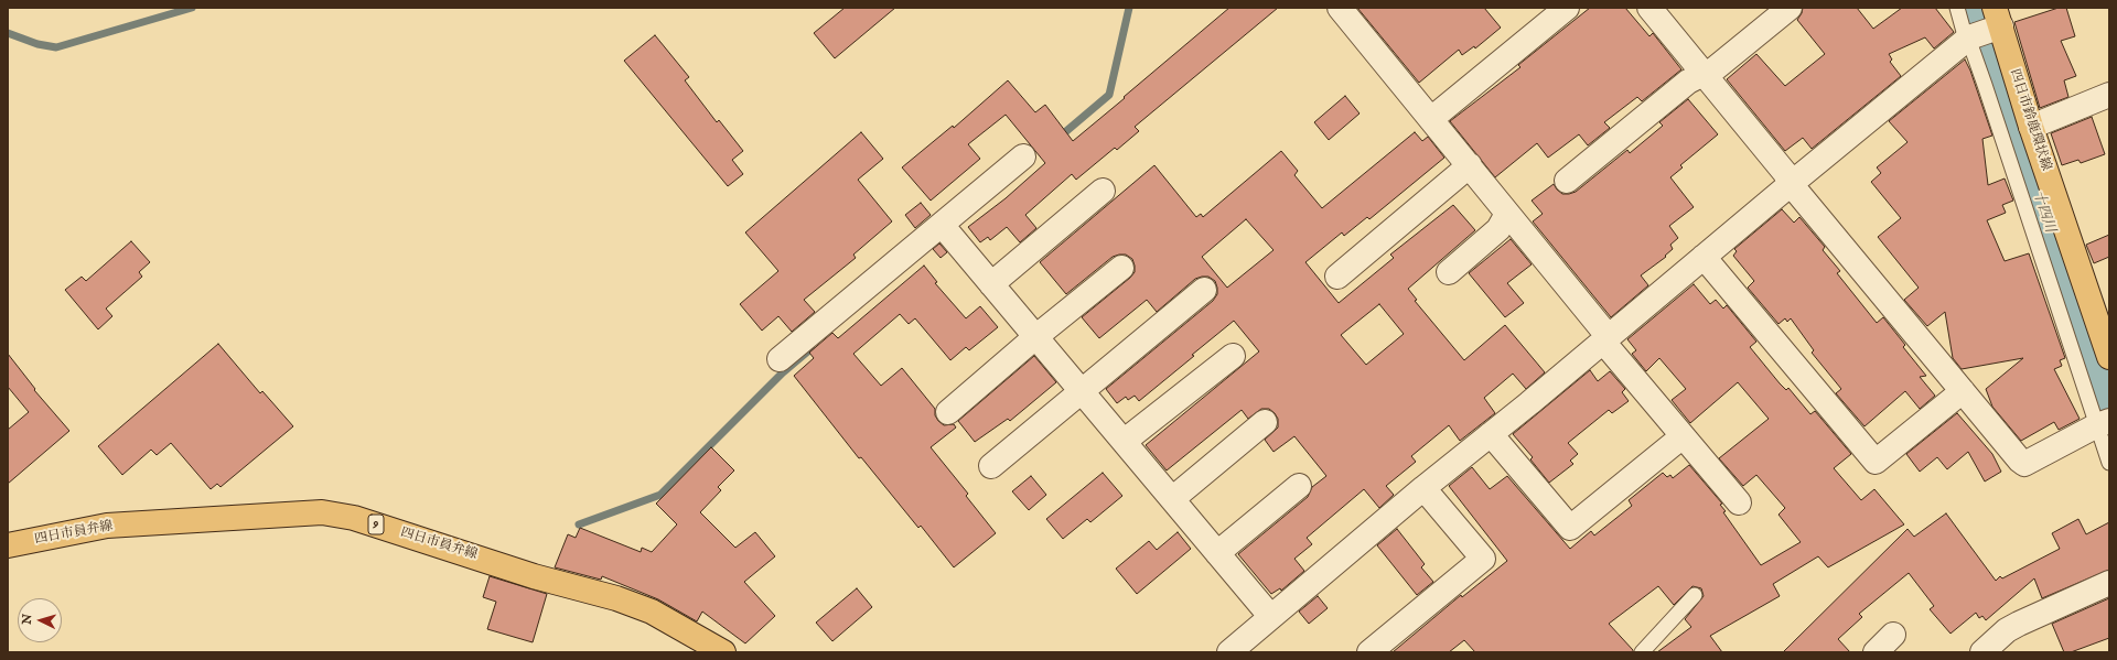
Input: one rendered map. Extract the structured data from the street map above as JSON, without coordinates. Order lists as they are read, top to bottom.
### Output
{
  "streets": {
    "main road": ["四日市鈴鹿環状線", "9", "四日市員弁線"]
  },
  "water": ["十四川"],
  "north": "left"
}
